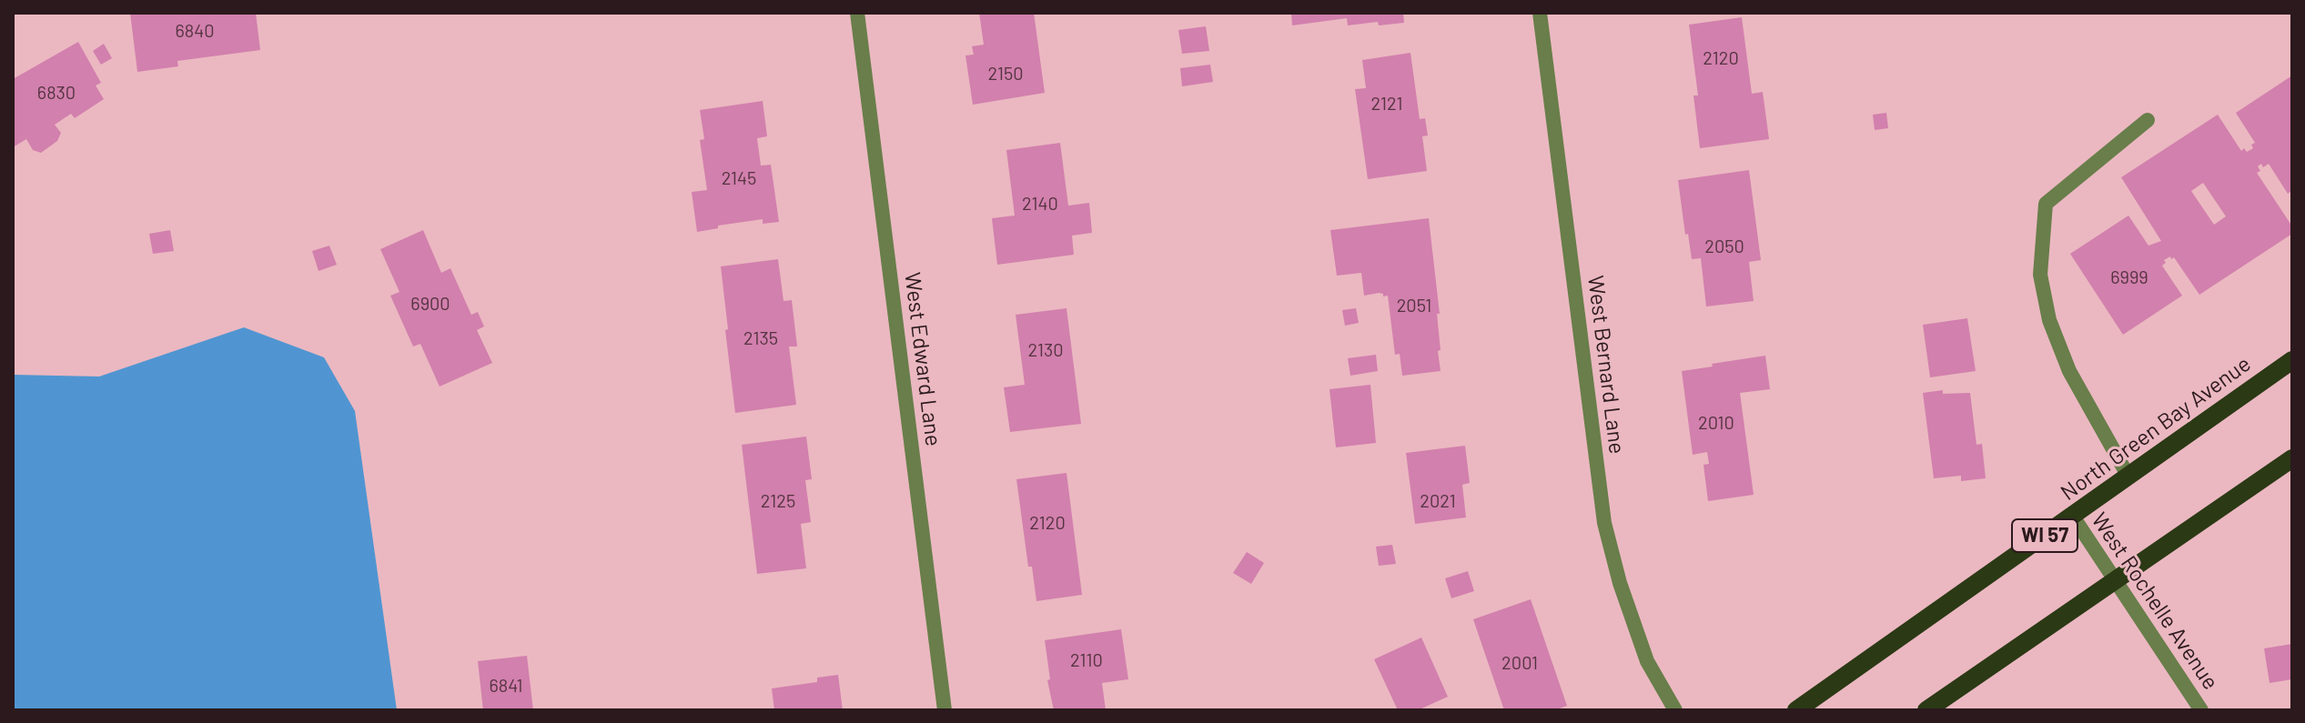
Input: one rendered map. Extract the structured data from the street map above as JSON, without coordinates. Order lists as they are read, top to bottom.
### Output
{
  "streets": {
    "main road": ["North Green Bay Avenue", "WI 57"],
    "street": ["West Edward Lane", "West Bernard Lane", "West Rochelle Avenue"]
  },
  "crossings": [
    ["North Green Bay Avenue", "West Rochelle Avenue"]
  ],
  "house_numbers": [
    "6840",
    "2120",
    "2150",
    "6830",
    "2121",
    "2145",
    "2140",
    "2050",
    "6999",
    "6900",
    "2051",
    "2135",
    "2130",
    "2010",
    "2125",
    "2021",
    "2120",
    "2110",
    "2001",
    "6841"
  ]
}
